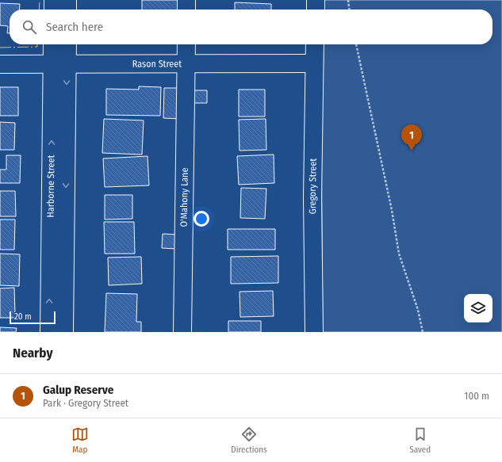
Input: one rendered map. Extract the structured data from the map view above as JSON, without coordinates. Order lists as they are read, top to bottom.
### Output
{
  "streets": {
    "main road": [
      "Rason Street",
      "Harborne Street",
      "Gregory Street",
      "O'Mahony Lane"
    ]
  },
  "crossings": [
    ["Rason Street", "Harborne Street"],
    ["Rason Street", "Gregory Street"],
    ["Rason Street", "O'Mahony Lane"]
  ],
  "scale_bar": "20 m",
  "page": {
    "search": "Search here",
    "pins": "1",
    "scale": "20 m",
    "heading": "Nearby",
    "list": [
      {
        "mark": "1",
        "name": "Galup Reserve",
        "note": "Park · Gregory Street",
        "value": "100 m"
      }
    ],
    "nav": ["Map", "Directions", "Saved"]
  }
}
